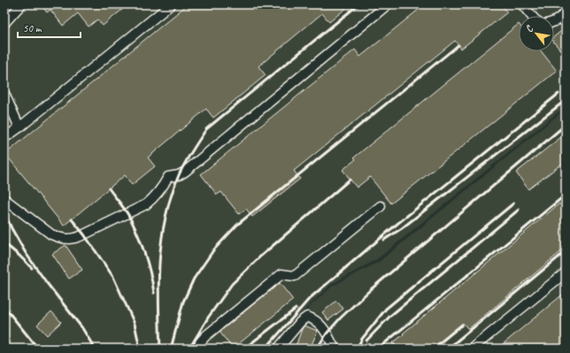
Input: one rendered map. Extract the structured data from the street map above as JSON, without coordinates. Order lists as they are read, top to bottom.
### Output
{
  "scale_bar": "50 m",
  "north": "top left"
}
